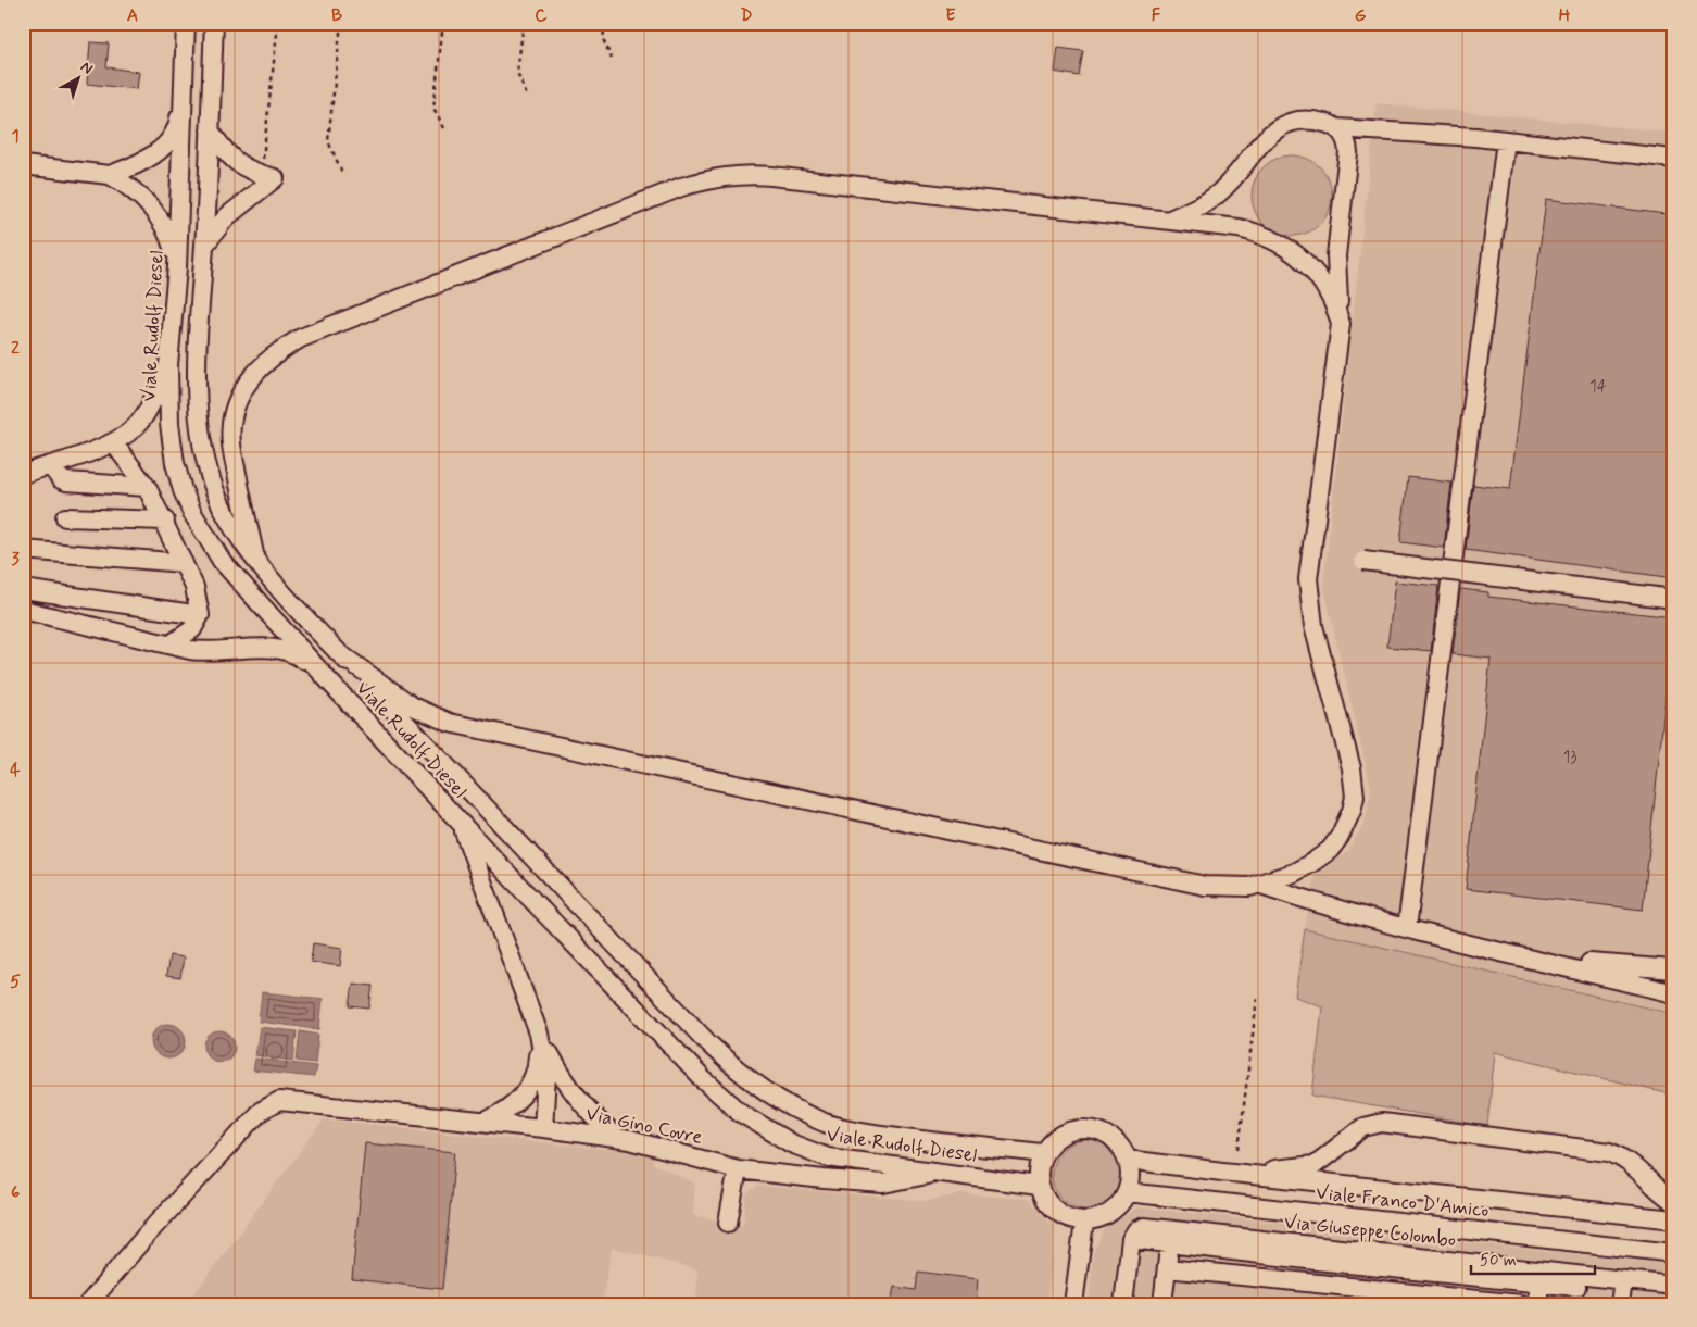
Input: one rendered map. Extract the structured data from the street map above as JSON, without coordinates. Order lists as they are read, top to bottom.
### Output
{
  "streets": {
    "street": [
      "Viale Rudolf Diesel",
      "Via Gino Covre",
      "Viale Franco D'Amico",
      "Via Giuseppe Colombo"
    ]
  },
  "crossings": [
    ["Viale Rudolf Diesel", "Via Gino Covre"],
    ["Viale Rudolf Diesel", "Viale Franco D'Amico"]
  ],
  "house_numbers": ["14", "13"],
  "scale_bar": "50 m",
  "north": "top right",
  "grid": {
    "columns": [
      "A",
      "B",
      "C",
      "D",
      "E",
      "F",
      "G",
      "H"
    ],
    "rows": [
      "1",
      "2",
      "3",
      "4",
      "5",
      "6"
    ]
  }
}
